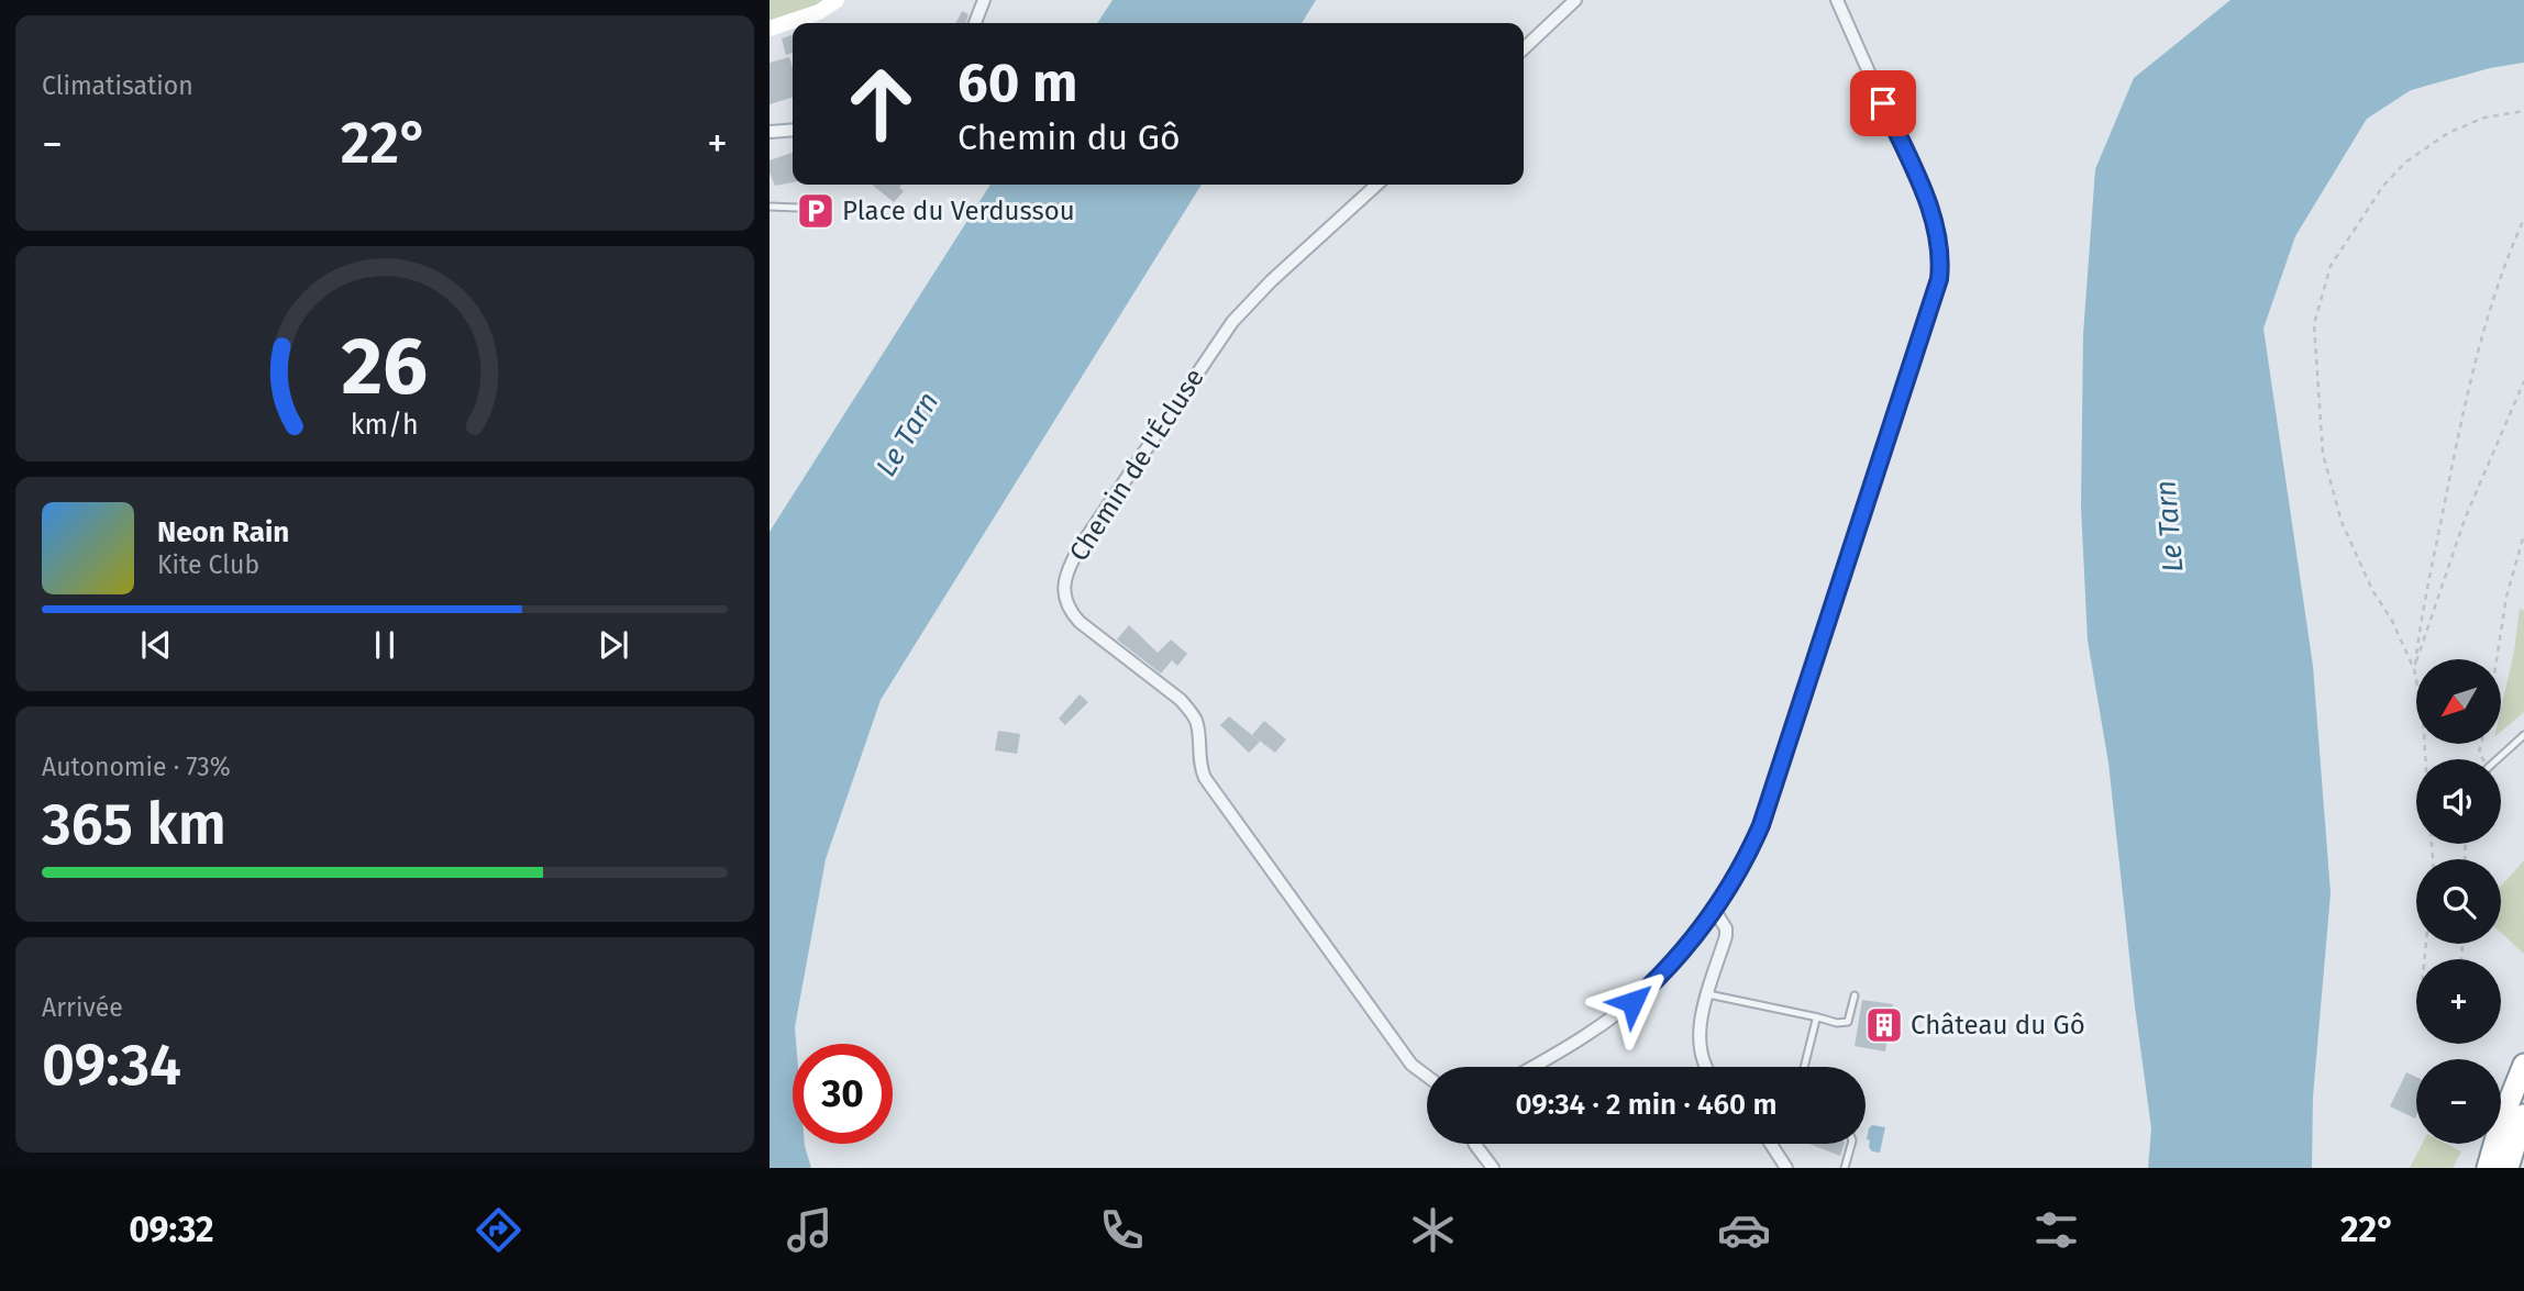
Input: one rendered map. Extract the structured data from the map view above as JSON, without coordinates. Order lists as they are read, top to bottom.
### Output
{
  "streets": {
    "street": ["Chemin de l'Écluse"]
  },
  "water": ["Le Tarn"],
  "places": {
    "parking": ["Place du Verdussou"],
    "building": ["Château du Gô"]
  },
  "north": "bottom left",
  "page": {
    "tile": [
      "Climatisation",
      ["Autonomie · 73%", "365 km"],
      ["Arrivée", "09:34"]
    ],
    "turn": ["60 m", "Chemin du Gô"],
    "heat": ["−", "22°", "+"],
    "song": ["Neon Rain", "Kite Club"],
    "map_buttons": ["+", "−"],
    "limit": "30",
    "trip": "09:34 · 2 min · 460 m",
    "tabs": ["09:32", "22°"],
    "gauge": ["26", "km/h"]
  }
}
